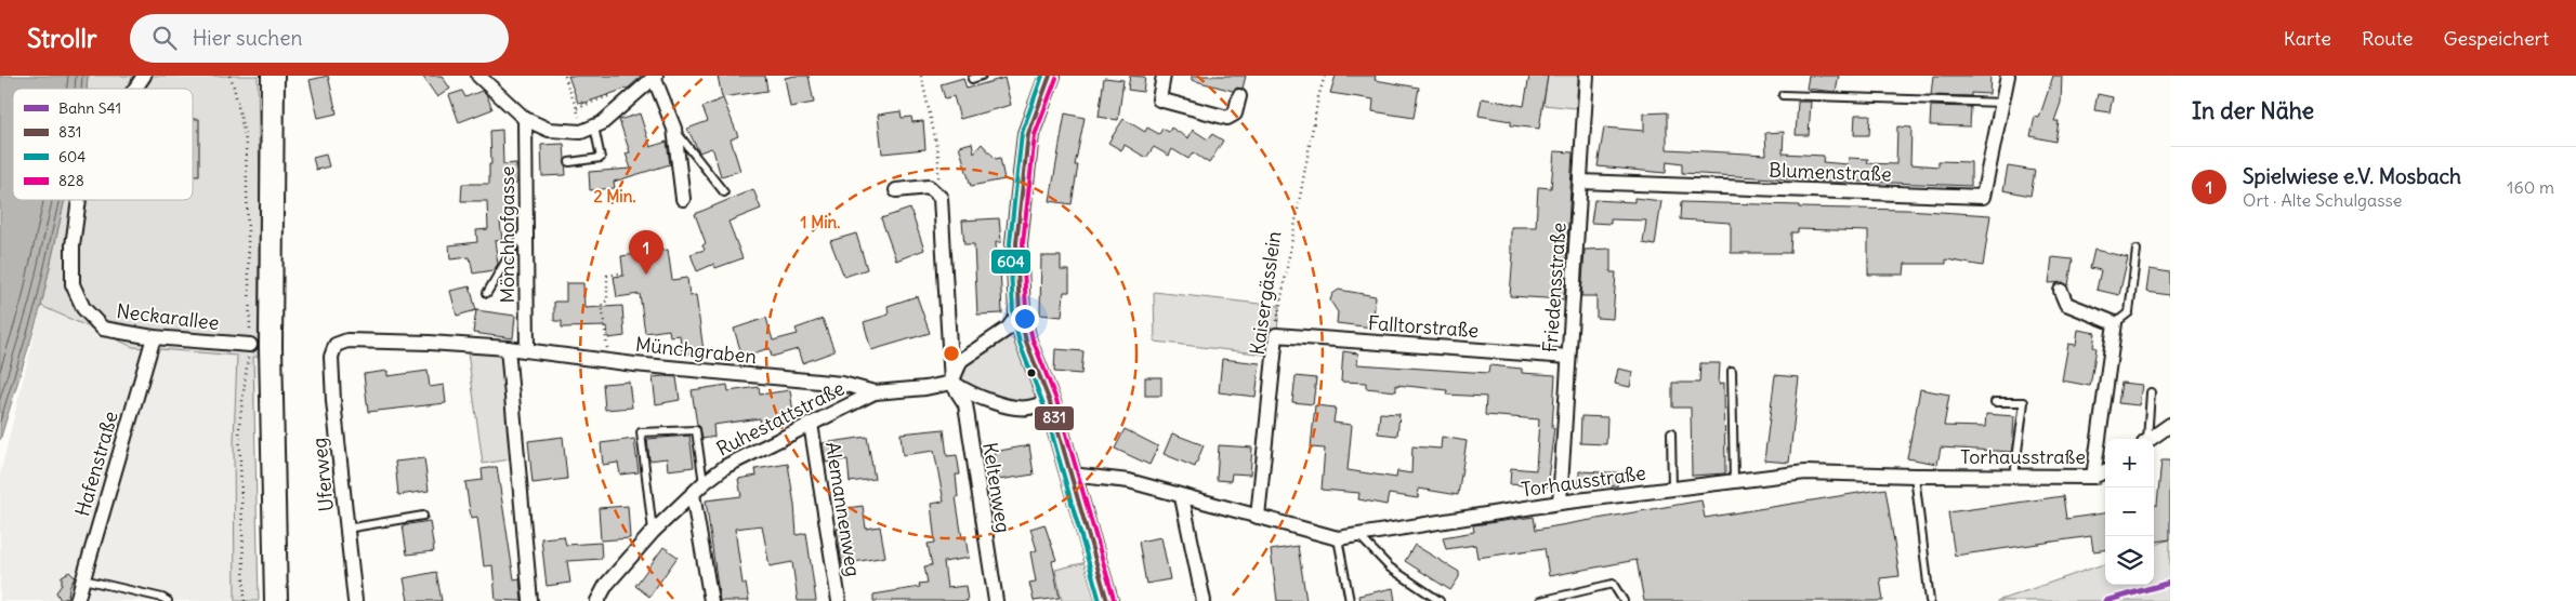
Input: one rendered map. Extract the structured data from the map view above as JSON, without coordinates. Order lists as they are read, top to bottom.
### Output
{
  "streets": {
    "street": [
      "Blumenstraße",
      "Mönchhofgasse",
      "Friedensstraße",
      "Kaisergässlein",
      "Neckarallee",
      "Falltorstraße",
      "Münchgraben",
      "Ruhestattstraße",
      "Torhausstraße",
      "Hafenstraße",
      "Uferweg",
      "Keltenweg",
      "Alemannenweg"
    ]
  },
  "crossings": [
    ["Blumenstraße", "Friedensstraße"],
    ["Mönchhofgasse", "Münchgraben"],
    ["Friedensstraße", "Falltorstraße"],
    ["Friedensstraße", "Torhausstraße"],
    ["Kaisergässlein", "Falltorstraße"],
    ["Kaisergässlein", "Torhausstraße"],
    ["Neckarallee", "Hafenstraße"],
    ["Münchgraben", "Ruhestattstraße"],
    ["Münchgraben", "Uferweg"],
    ["Münchgraben", "Keltenweg"],
    ["Ruhestattstraße", "Alemannenweg"]
  ],
  "lines": [
    "transit line 831",
    "transit line 604",
    "transit line 828",
    "rail line S41"
  ],
  "legend": [
    "Bahn S41",
    "831",
    "604",
    "828"
  ],
  "page": {
    "header": "Strollr",
    "search": "Hier suchen",
    "nav": ["Karte", "Route", "Gespeichert"],
    "heading": "In der Nähe",
    "list": [
      {
        "mark": "1",
        "name": "Spielwiese e.V. Mosbach",
        "note": "Ort · Alte Schulgasse",
        "value": "160 m"
      }
    ],
    "pins": "1",
    "map_buttons": ["+", "−"]
  },
  "rings": ["2 Min.", "1 Min."]
}
